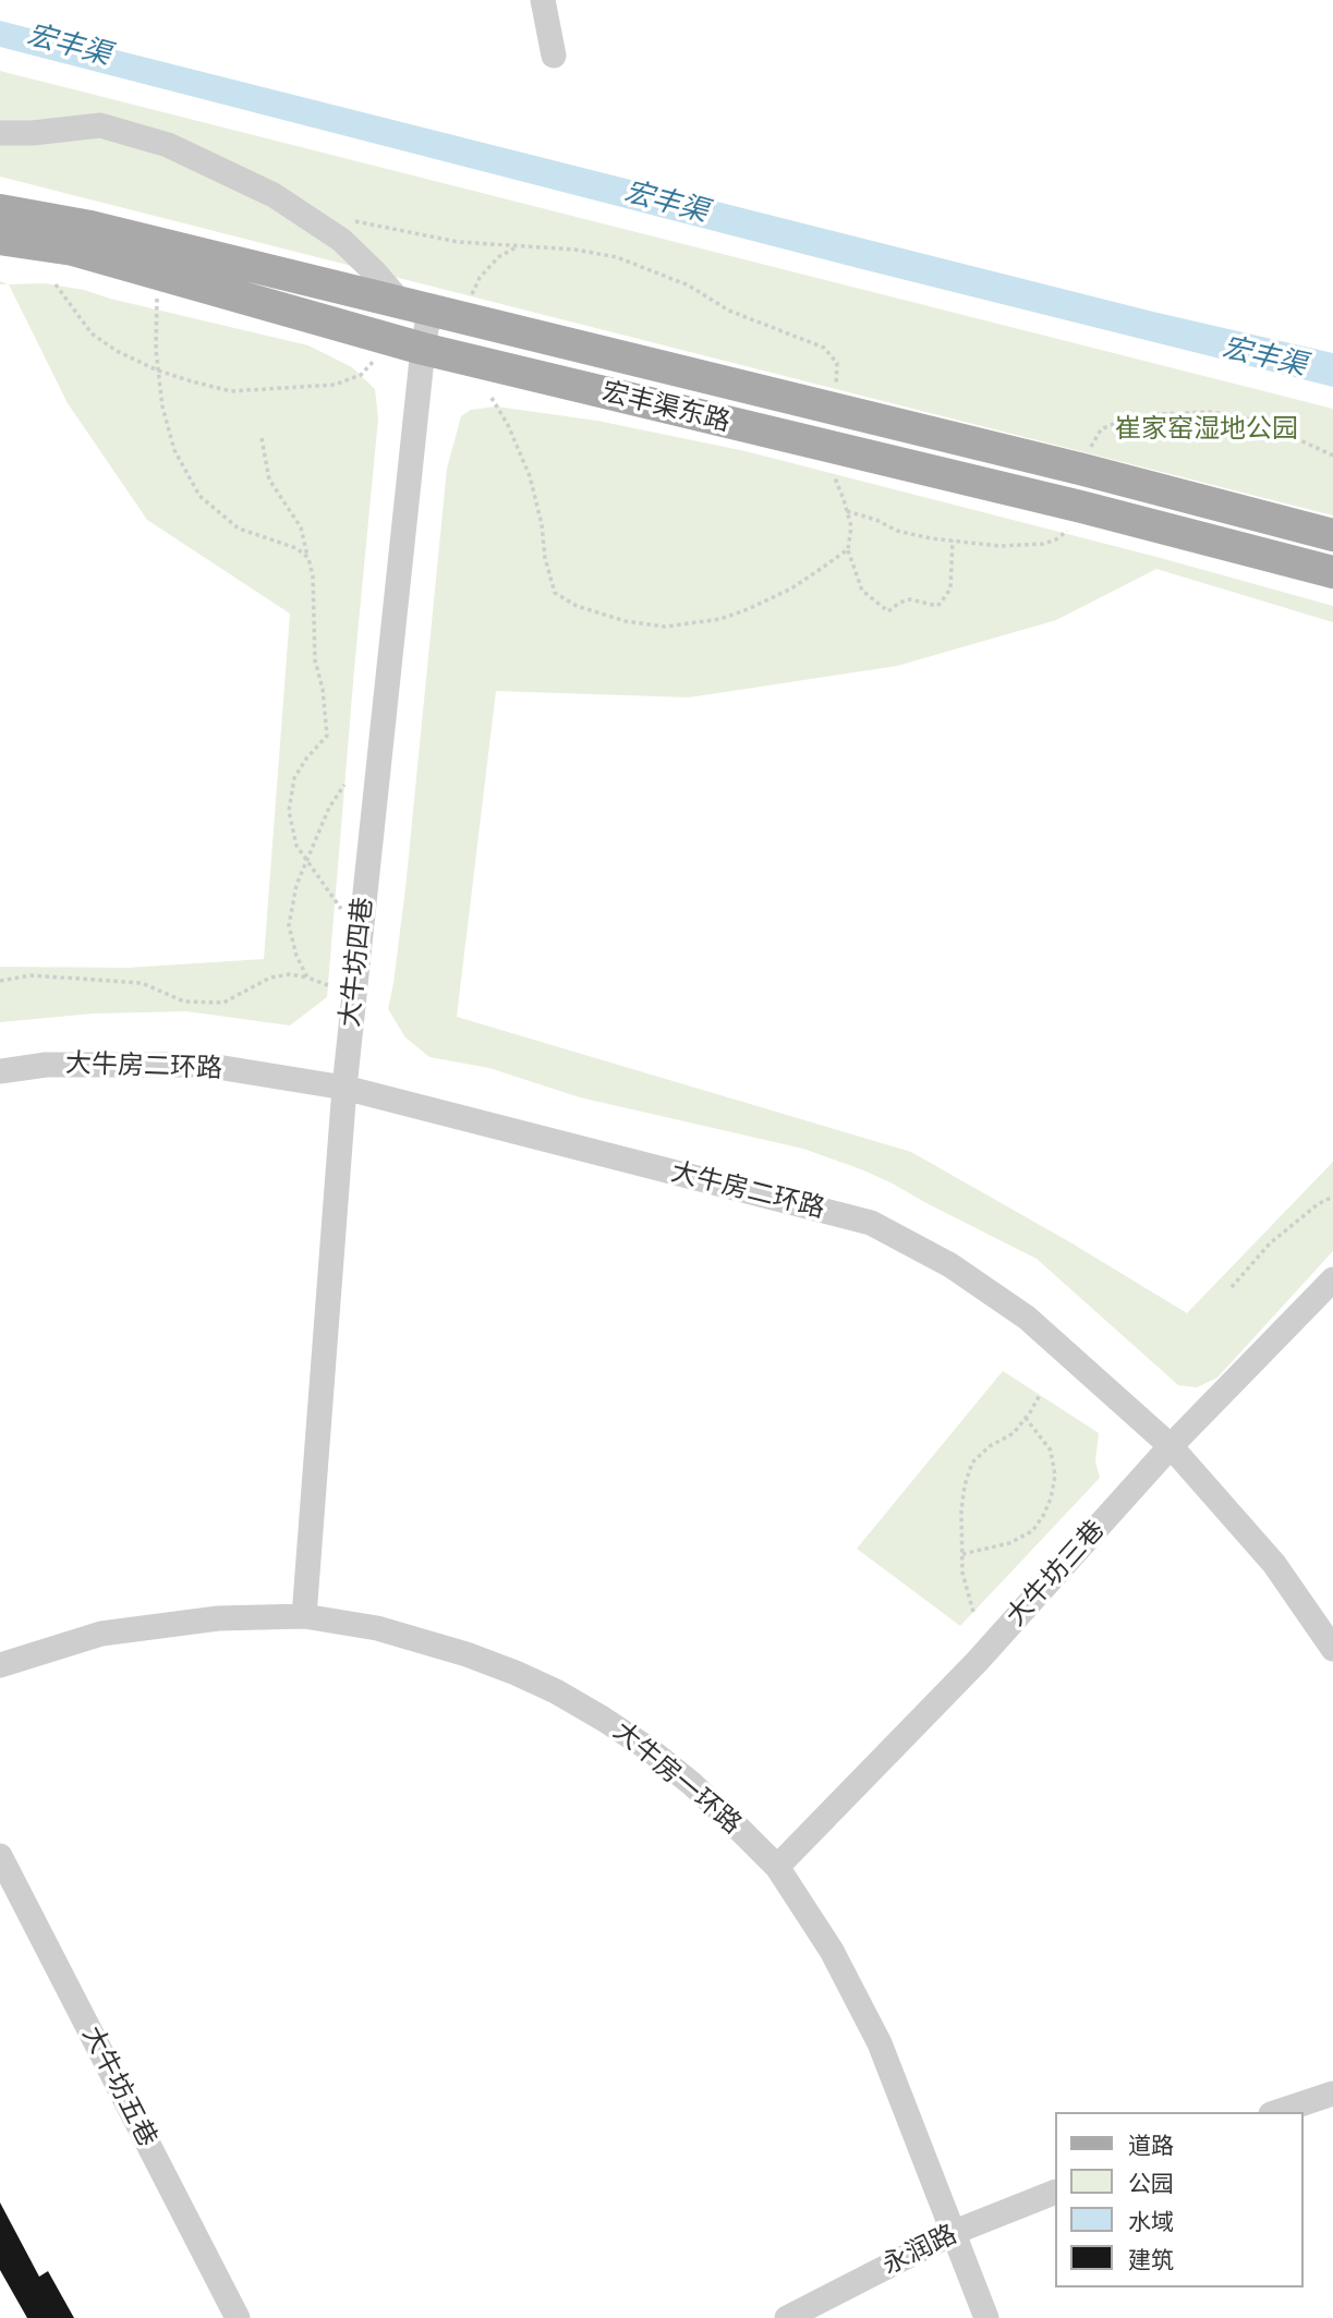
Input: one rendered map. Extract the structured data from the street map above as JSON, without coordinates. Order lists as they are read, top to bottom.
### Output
{
  "streets": {
    "main road": ["宏丰渠东路"],
    "street": [
      "大牛坊四巷",
      "大牛房二环路",
      "大牛坊三巷",
      "大牛房一环路",
      "大牛坊五巷",
      "永润路"
    ]
  },
  "crossings": [
    ["宏丰渠东路", "大牛坊四巷"],
    ["大牛坊四巷", "大牛房二环路"],
    ["大牛坊四巷", "大牛房一环路"],
    ["大牛房二环路", "大牛坊三巷"],
    ["大牛坊三巷", "大牛房一环路"],
    ["大牛房一环路", "永润路"]
  ],
  "water": ["宏丰渠"],
  "parks": ["崔家窑湿地公园"],
  "legend": [
    "道路",
    "公园",
    "水域",
    "建筑"
  ]
}
